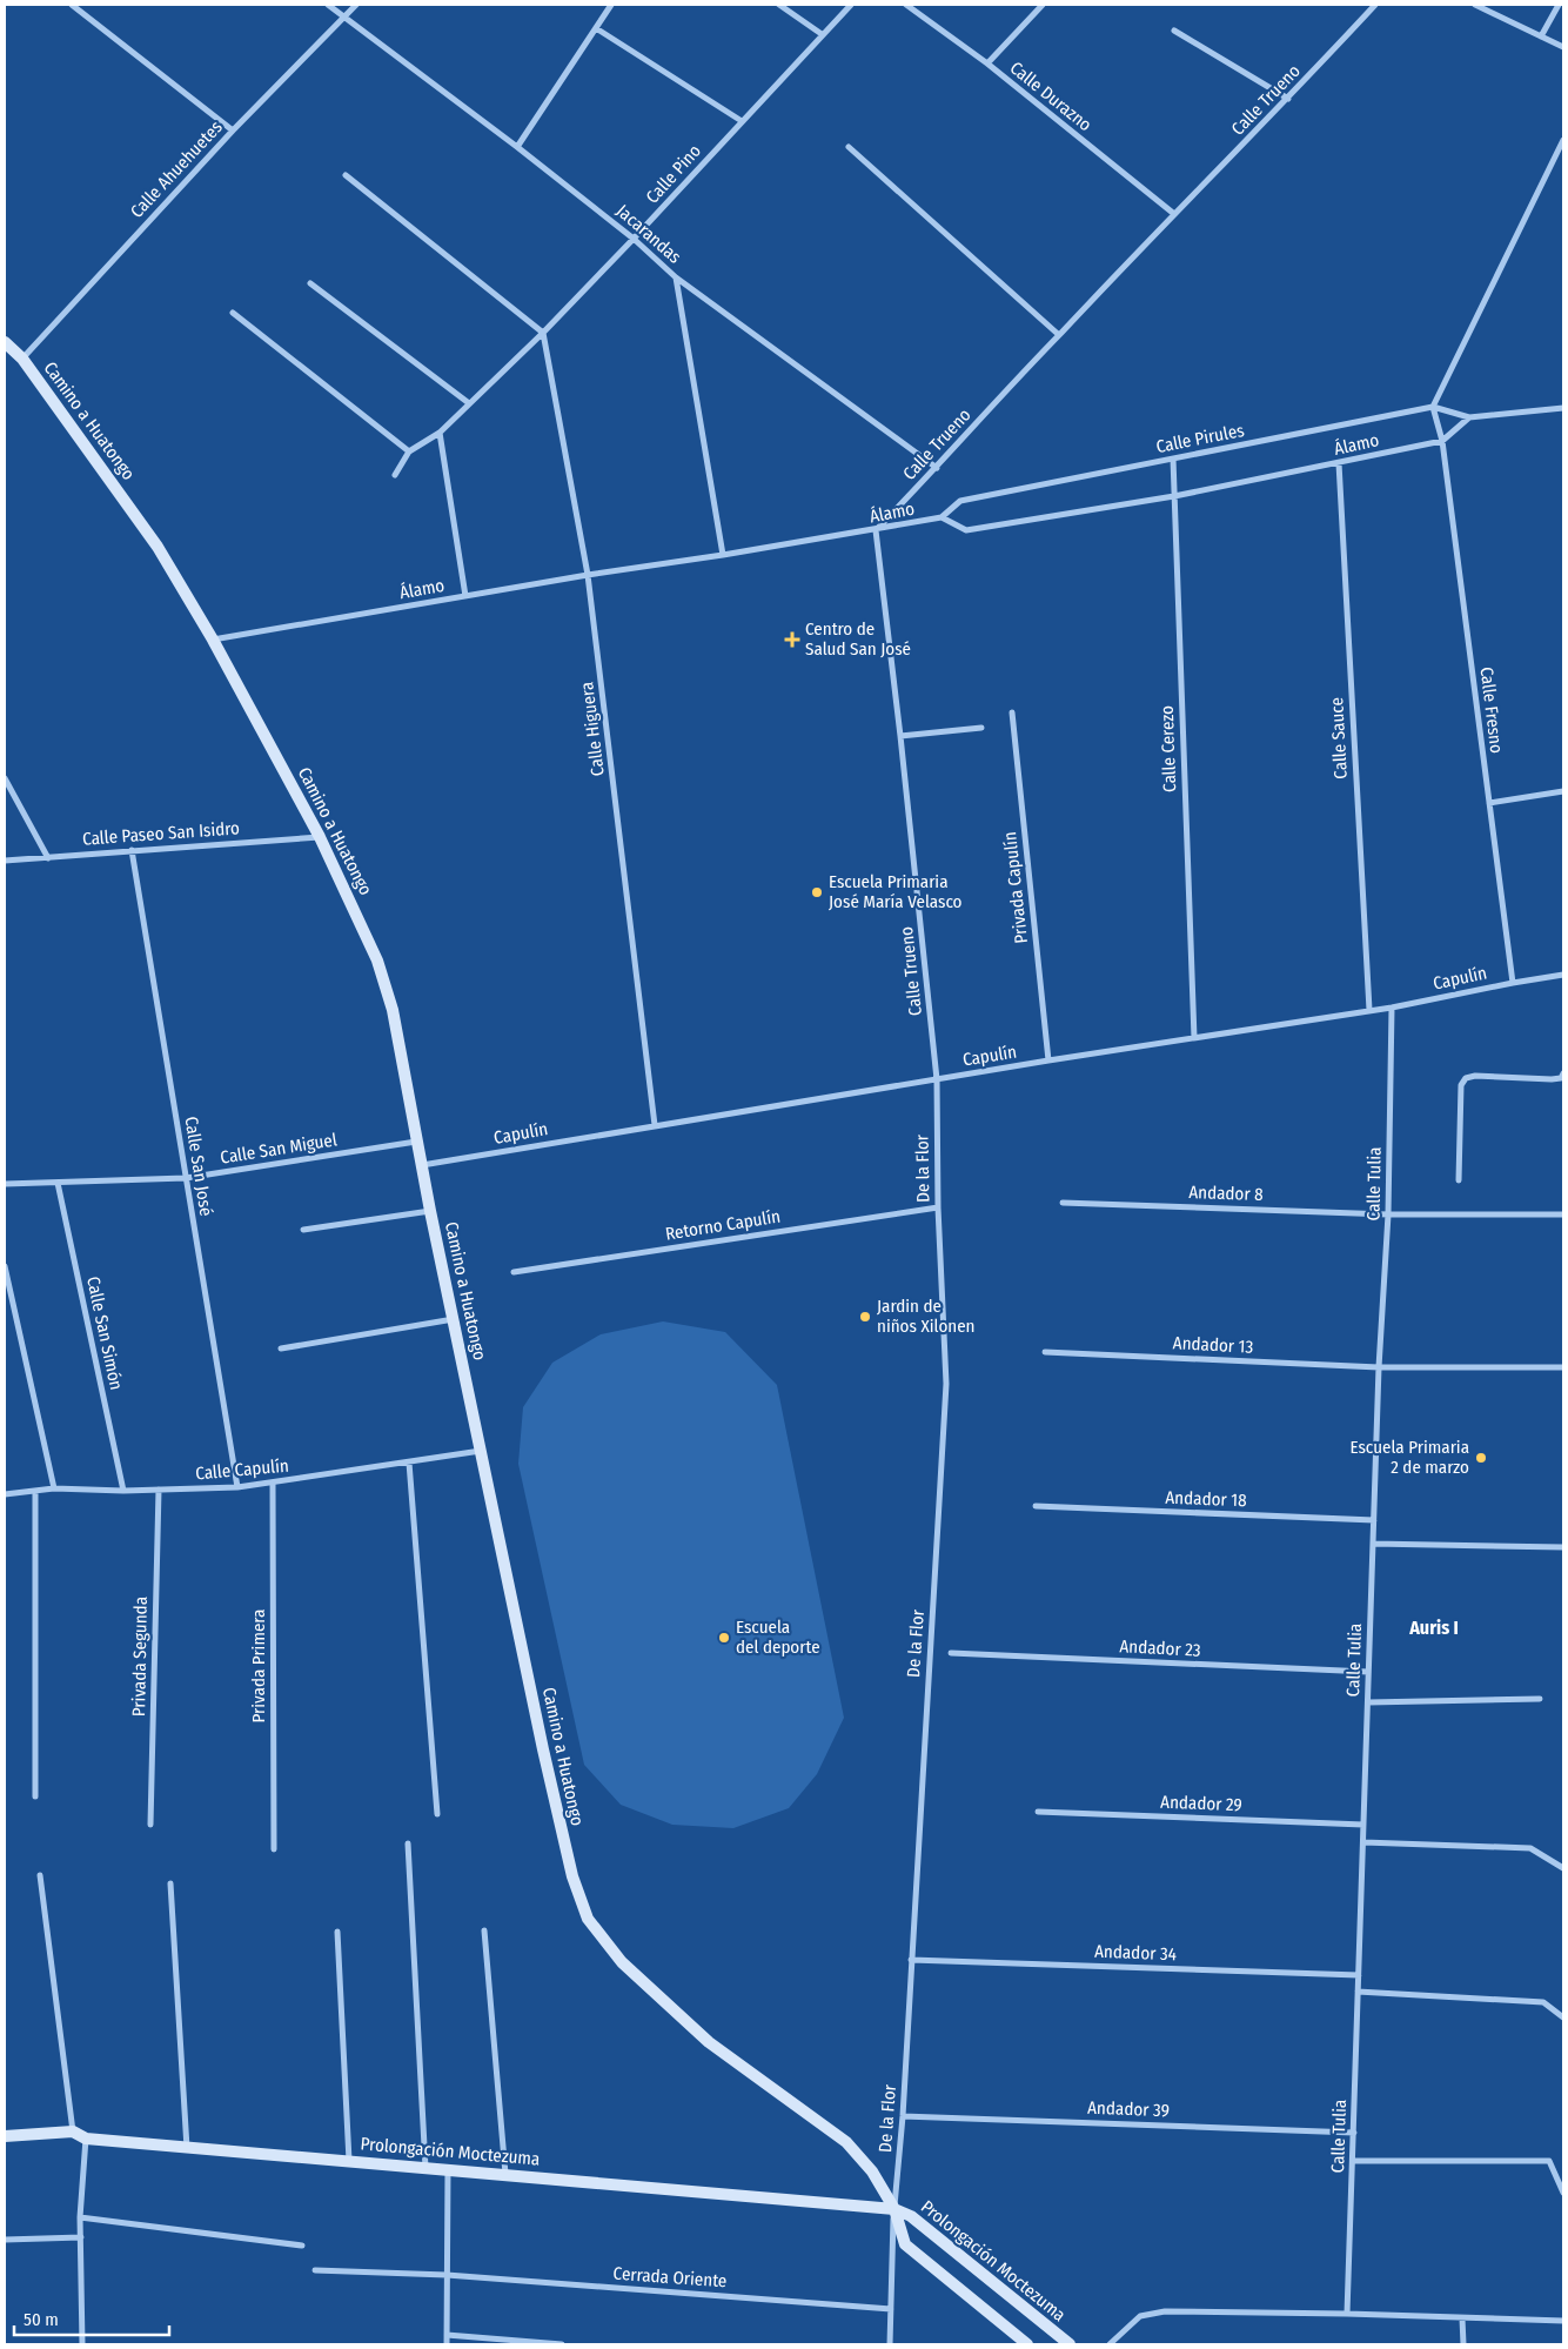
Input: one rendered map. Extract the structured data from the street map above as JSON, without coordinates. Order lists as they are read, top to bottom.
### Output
{
  "streets": {
    "main road": ["Camino a Huatongo", "Prolongación Moctezuma"],
    "street": [
      "Calle Durazno",
      "Calle Trueno",
      "Calle Ahuehuetes",
      "Calle Pino",
      "Jacarandas",
      "Calle Pirules",
      "Álamo",
      "Calle Fresno",
      "Calle Higuera",
      "Calle Sauce",
      "Calle Cerezo",
      "Calle Paseo San Isidro",
      "Privada Capulín",
      "Capulín",
      "Calle San Miguel",
      "Calle San José",
      "De la Flor",
      "Calle Tulia",
      "Andador 8",
      "Retorno Capulín",
      "Calle San Simón",
      "Andador 13",
      "Calle Capulín",
      "Andador 18",
      "Andador 23",
      "Privada Segunda",
      "Privada Primera",
      "Andador 29",
      "Andador 34",
      "Andador 39",
      "Cerrada Oriente"
    ]
  },
  "crossings": [
    ["Calle Durazno", "Calle Trueno"],
    ["Calle Trueno", "Jacarandas"],
    ["Calle Trueno", "Álamo"],
    ["Calle Trueno", "Capulín"],
    ["Calle Trueno", "De la Flor"],
    ["Calle Ahuehuetes", "Jacarandas"],
    ["Calle Ahuehuetes", "Camino a Huatongo"],
    ["Calle Pino", "Jacarandas"],
    ["Calle Pino", "Calle Higuera"],
    ["Camino a Huatongo", "Álamo"],
    ["Camino a Huatongo", "Calle Paseo San Isidro"],
    ["Camino a Huatongo", "Capulín"],
    ["Camino a Huatongo", "Calle San Miguel"],
    ["Camino a Huatongo", "De la Flor"],
    ["Camino a Huatongo", "Calle Capulín"],
    ["Camino a Huatongo", "Prolongación Moctezuma"],
    ["Calle Pirules", "Álamo"],
    ["Calle Pirules", "Calle Fresno"],
    ["Calle Pirules", "Calle Cerezo"],
    ["Álamo", "Calle Fresno"],
    ["Álamo", "Calle Higuera"],
    ["Álamo", "Calle Sauce"],
    ["Álamo", "Calle Cerezo"],
    ["Calle Fresno", "Capulín"],
    ["Calle Higuera", "Capulín"],
    ["Calle Sauce", "Capulín"],
    ["Calle Cerezo", "Capulín"],
    ["Calle Paseo San Isidro", "Calle San José"],
    ["Privada Capulín", "Capulín"],
    ["Capulín", "De la Flor"],
    ["Capulín", "Calle Tulia"],
    ["Calle San Miguel", "Calle San José"],
    ["Calle San Miguel", "Calle San Simón"],
    ["Calle San José", "Calle Capulín"],
    ["De la Flor", "Retorno Capulín"],
    ["De la Flor", "Andador 34"],
    ["De la Flor", "Andador 39"],
    ["De la Flor", "Prolongación Moctezuma"],
    ["De la Flor", "Cerrada Oriente"],
    ["Calle Tulia", "Andador 8"],
    ["Calle Tulia", "Andador 13"],
    ["Calle Tulia", "Andador 18"],
    ["Calle Tulia", "Andador 23"],
    ["Calle Tulia", "Andador 29"],
    ["Calle Tulia", "Andador 34"],
    ["Calle Tulia", "Andador 39"],
    ["Calle San Simón", "Calle Capulín"],
    ["Calle Capulín", "Privada Segunda"],
    ["Calle Capulín", "Privada Primera"]
  ],
  "districts": ["Auris I"],
  "places": {
    "health": ["Centro de Salud San José"],
    "other": [
      "Escuela Primaria José María Velasco",
      "Jardin de niños Xilonen",
      "Escuela Primaria 2 de marzo",
      "Escuela del deporte"
    ]
  },
  "scale_bar": "50 m"
}
